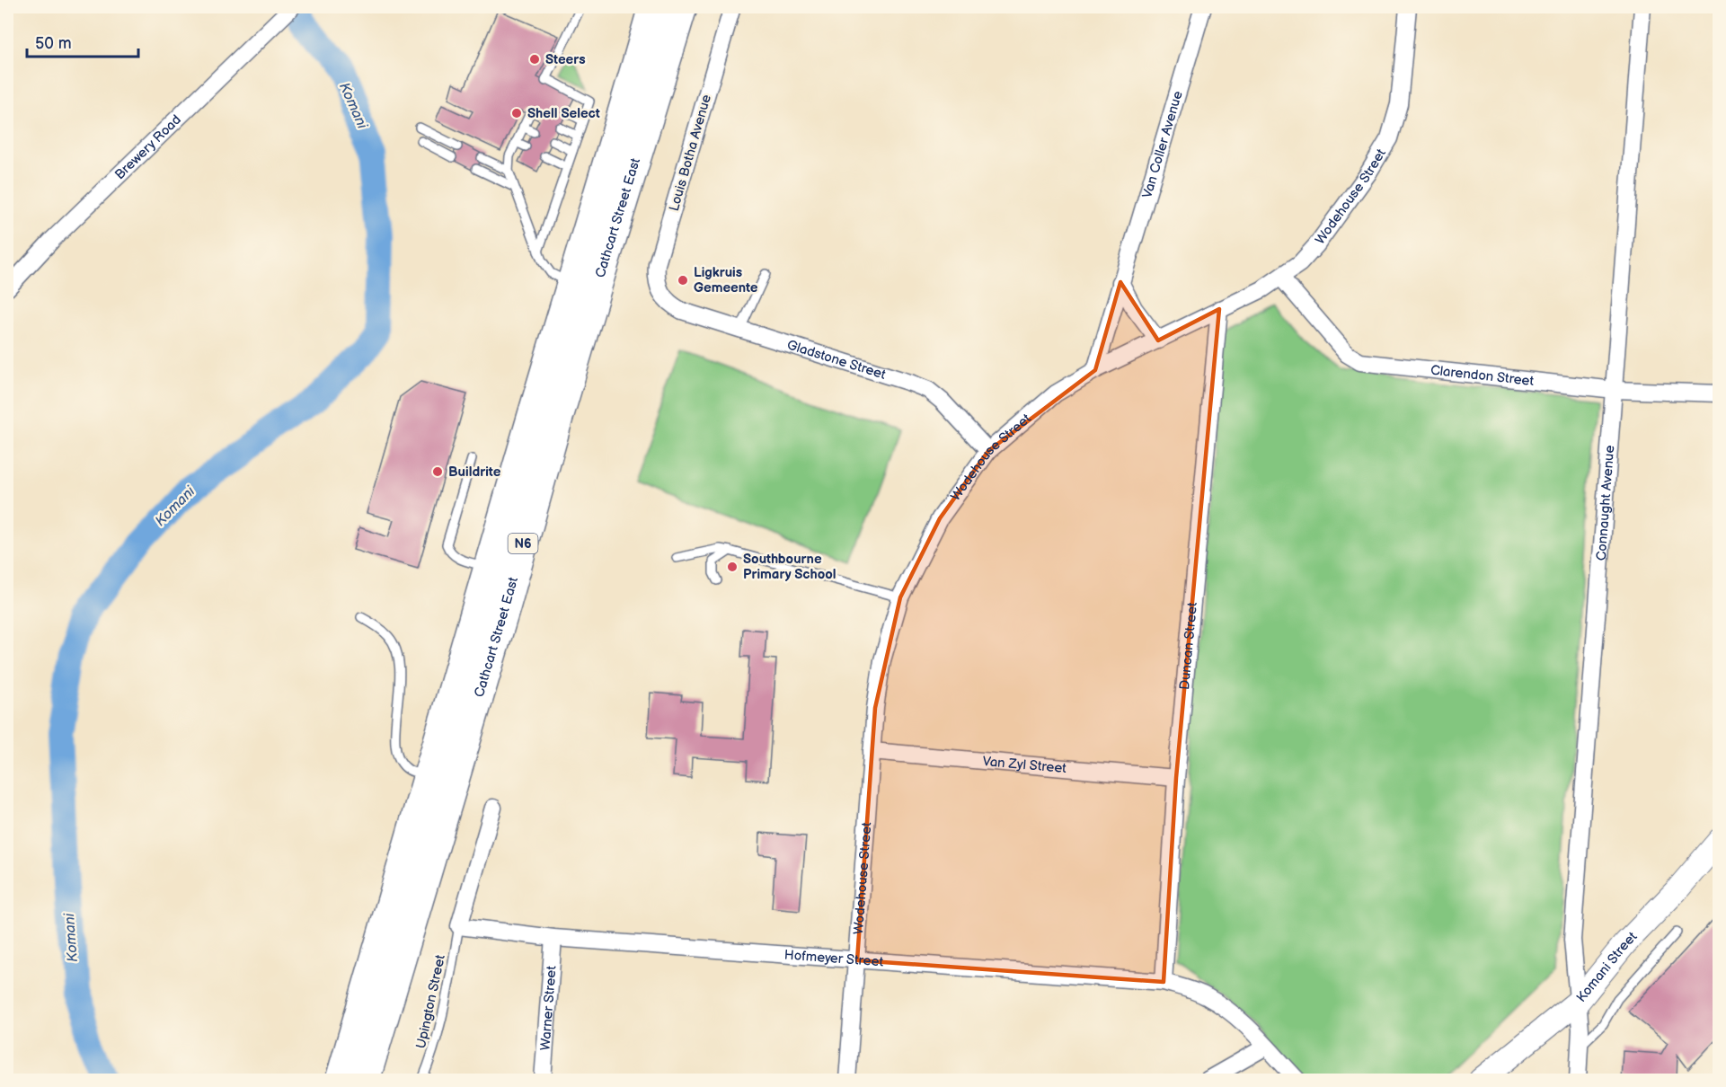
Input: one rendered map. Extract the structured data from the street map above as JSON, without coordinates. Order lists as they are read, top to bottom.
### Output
{
  "streets": {
    "highway": ["Cathcart Street East", "N6"],
    "street": [
      "Van Coller Avenue",
      "Brewery Road",
      "Louis Botha Avenue",
      "Wodehouse Street",
      "Gladstone Street",
      "Clarendon Street",
      "Connaught Avenue",
      "Duncan Street",
      "Van Zyl Street",
      "Hofmeyer Street",
      "Komani Street",
      "Warner Street"
    ],
    "lane": ["Upington Street"]
  },
  "crossings": [
    ["Van Coller Avenue", "Wodehouse Street"],
    ["Louis Botha Avenue", "Gladstone Street"],
    ["Wodehouse Street", "Gladstone Street"],
    ["Wodehouse Street", "Clarendon Street"],
    ["Wodehouse Street", "Duncan Street"],
    ["Wodehouse Street", "Van Zyl Street"],
    ["Wodehouse Street", "Hofmeyer Street"],
    ["Clarendon Street", "Connaught Avenue"],
    ["Connaught Avenue", "Komani Street"],
    ["Duncan Street", "Van Zyl Street"],
    ["Duncan Street", "Hofmeyer Street"],
    ["Hofmeyer Street", "Upington Street"],
    ["Hofmeyer Street", "Warner Street"]
  ],
  "water": ["Komani"],
  "places": [
    "Steers",
    "Shell Select",
    "Ligkruis Gemeente",
    "Buildrite",
    "Southbourne Primary School"
  ],
  "scale_bar": "50 m"
}
